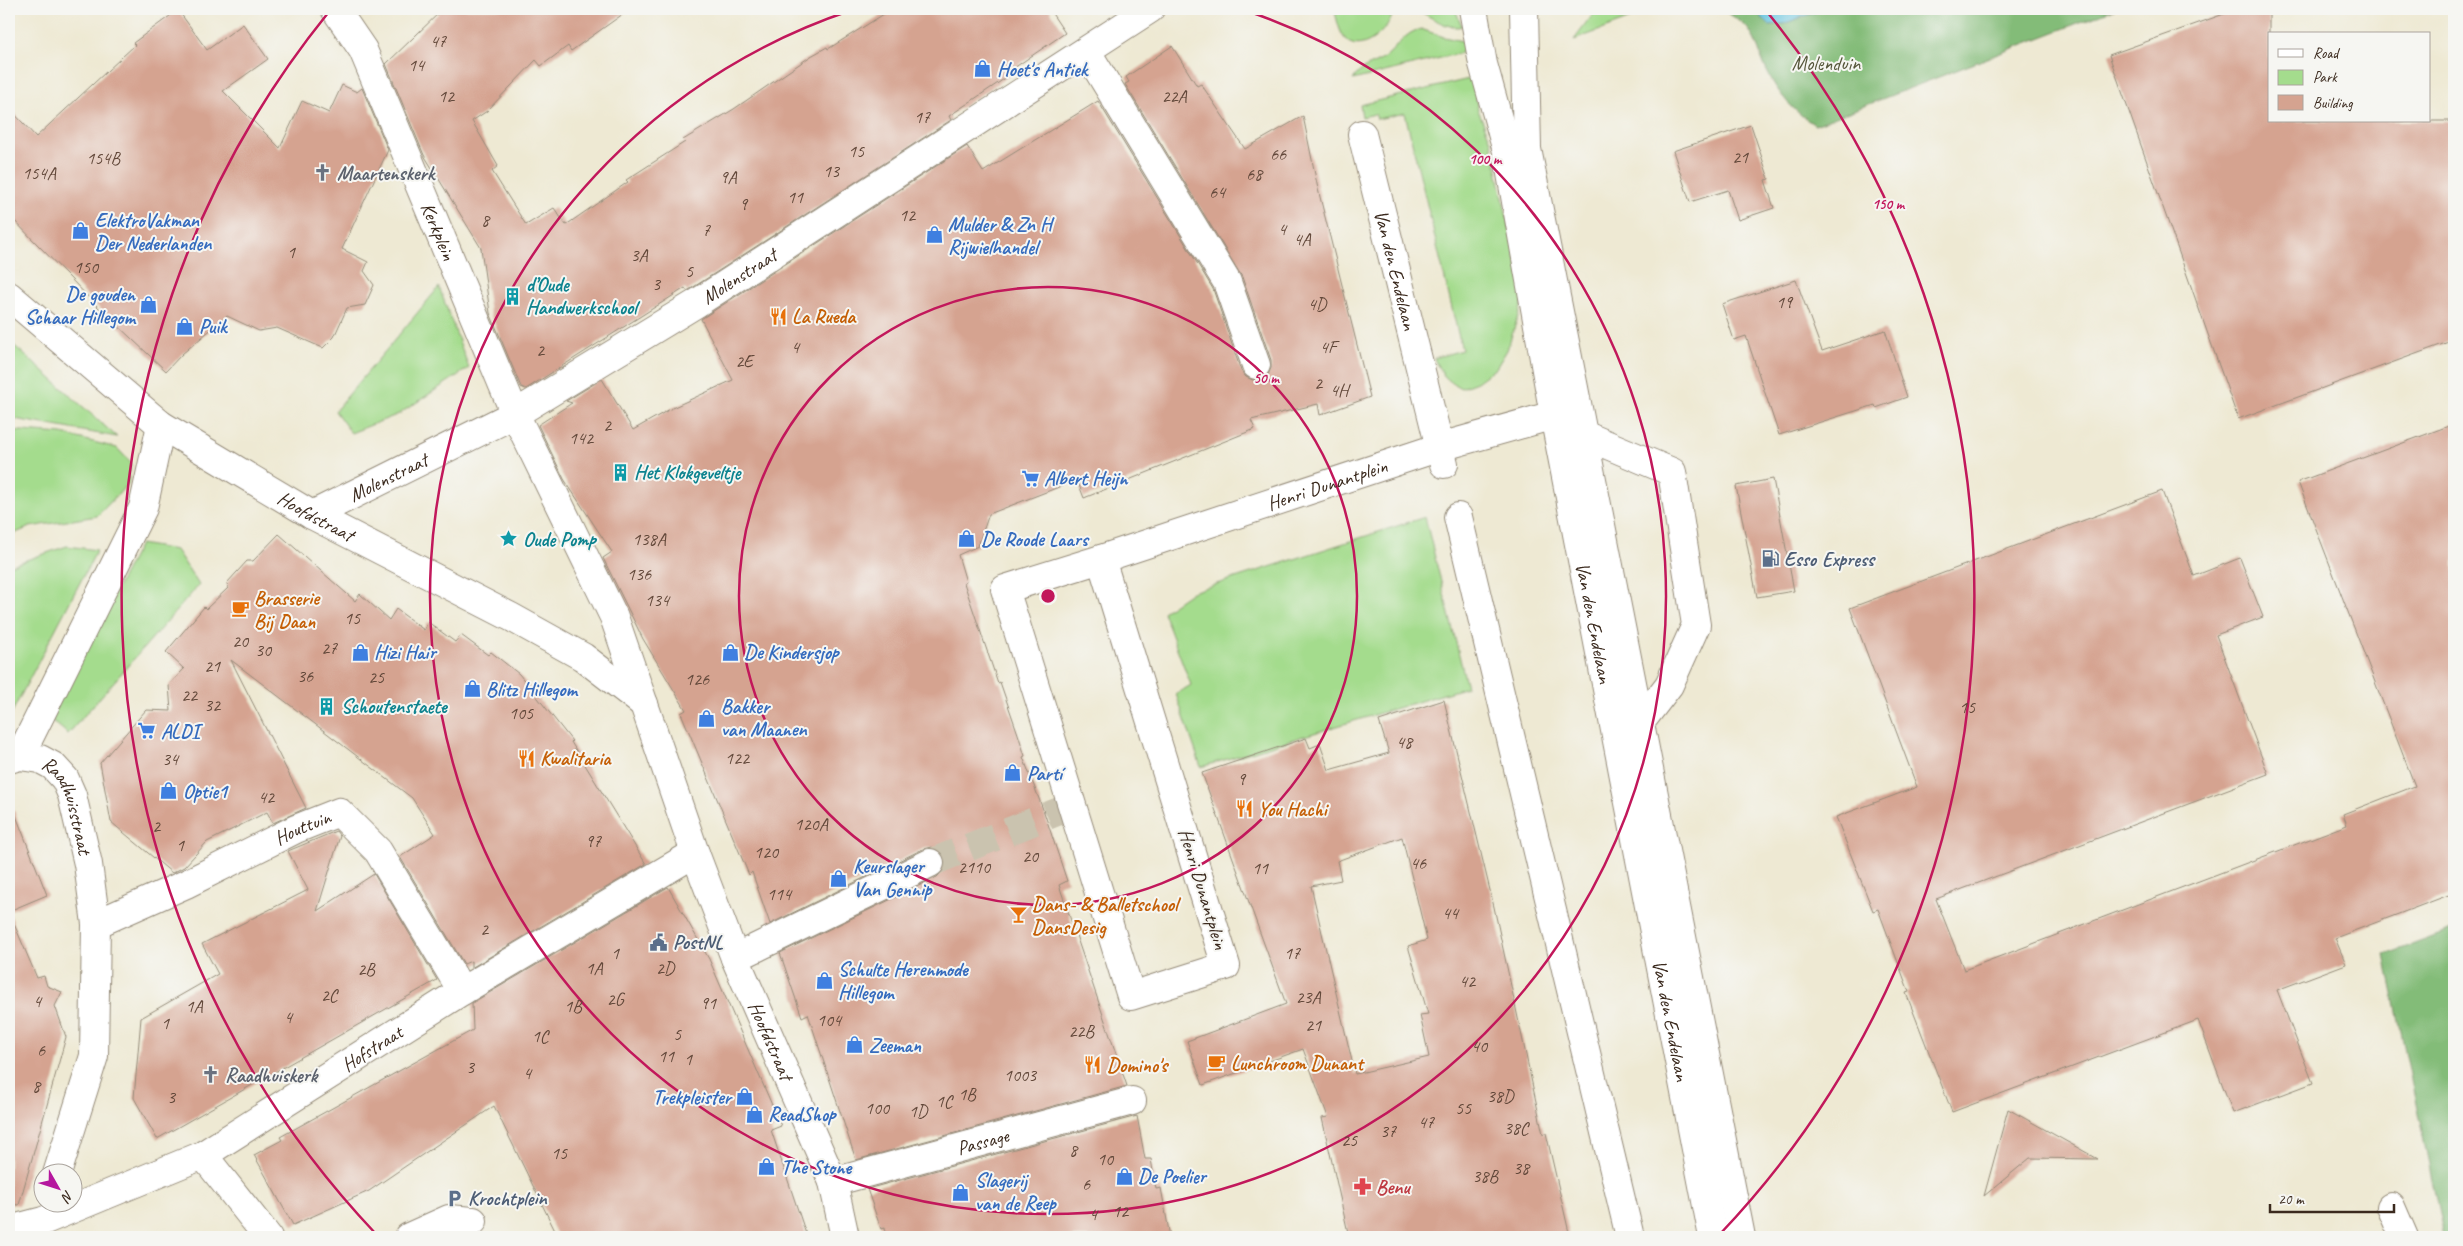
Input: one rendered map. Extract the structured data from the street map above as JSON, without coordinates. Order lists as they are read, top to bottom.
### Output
{
  "streets": {
    "street": [
      "Kerkplein",
      "Van den Endelaan",
      "Molenstraat",
      "Henri Dunantplein",
      "Hoofdstraat",
      "Raadhuisstraat",
      "Houttuin",
      "Hofstraat",
      "Passage"
    ]
  },
  "crossings": [
    ["Kerkplein", "Molenstraat"],
    ["Kerkplein", "Hoofdstraat"],
    ["Van den Endelaan", "Henri Dunantplein"],
    ["Molenstraat", "Hoofdstraat"],
    ["Hoofdstraat", "Raadhuisstraat"],
    ["Hoofdstraat", "Hofstraat"],
    ["Hoofdstraat", "Passage"],
    ["Raadhuisstraat", "Houttuin"],
    ["Houttuin", "Hofstraat"]
  ],
  "parks": ["Molenduin"],
  "places": {
    "shop": [
      "Hoet's Antiek",
      "ElektroVakman Der Nederlanden",
      "Mulder & Zn H Rijwielhandel",
      "De gouden Schaar Hillegom",
      "Puik",
      "De Roode Laars",
      "Hizi Hair",
      "De Kindersjop",
      "Blitz Hillegom",
      "Bakker van Maanen",
      "Partí",
      "Optie1",
      "Keurslager Van Gennip",
      "Schulte Herenmode Hillegom",
      "Zeeman",
      "Trekpleister",
      "ReadShop",
      "The Stone",
      "De Poelier",
      "Slagerij van de Reep"
    ],
    "church": ["Maartenskerk", "Raadhuiskerk"],
    "building": ["d’Oude Handwerkschool", "Het Klokgeveltje", "Schoutenstaete"],
    "restaurant": [
      "La Rueda",
      "Kwalitaria",
      "You Hachi",
      "Domino's"
    ],
    "supermarket": ["Albert Heijn", "ALDI"],
    "place": ["Oude Pomp"],
    "fuel station": ["Esso Express"],
    "cafe": ["Brasserie Bij Daan", "Lunchroom Dunant"],
    "bar": ["Dans- & Balletschool DansDesig"],
    "public building": ["PostNL"],
    "pharmacy": ["Benu"],
    "parking": ["Krochtplein"]
  },
  "house_numbers": [
    "47",
    "14",
    "12",
    "22A",
    "17",
    "15",
    "66",
    "21",
    "154B",
    "13",
    "154A",
    "68",
    "9A",
    "64",
    "11",
    "9",
    "12",
    "8",
    "4",
    "7",
    "4A",
    "1",
    "3A",
    "150",
    "5",
    "3",
    "19",
    "4D",
    "4",
    "4F",
    "2",
    "2E",
    "2",
    "4H",
    "2",
    "142",
    "138A",
    "136",
    "134",
    "15",
    "20",
    "27",
    "30",
    "21",
    "36",
    "25",
    "126",
    "22",
    "32",
    "15",
    "105",
    "48",
    "122",
    "34",
    "9",
    "42",
    "120A",
    "2",
    "97",
    "1",
    "120",
    "20",
    "46",
    "2110",
    "11",
    "114",
    "44",
    "2",
    "1",
    "17",
    "1A",
    "2D",
    "2B",
    "42",
    "2C",
    "23A",
    "2G",
    "4",
    "91",
    "1A",
    "1B",
    "4",
    "104",
    "1",
    "21",
    "22B",
    "5",
    "1C",
    "40",
    "6",
    "11",
    "1",
    "3",
    "4",
    "1003",
    "8",
    "1B",
    "38D",
    "3",
    "1C",
    "100",
    "55",
    "1D",
    "47",
    "38C",
    "37",
    "25",
    "8",
    "15",
    "10",
    "38",
    "38B",
    "6",
    "12",
    "4"
  ],
  "legend": ["Road", "Park", "Building"],
  "scale_bar": "20 m",
  "north": "bottom right",
  "rings": ["100 m", "150 m", "50 m"]
}
